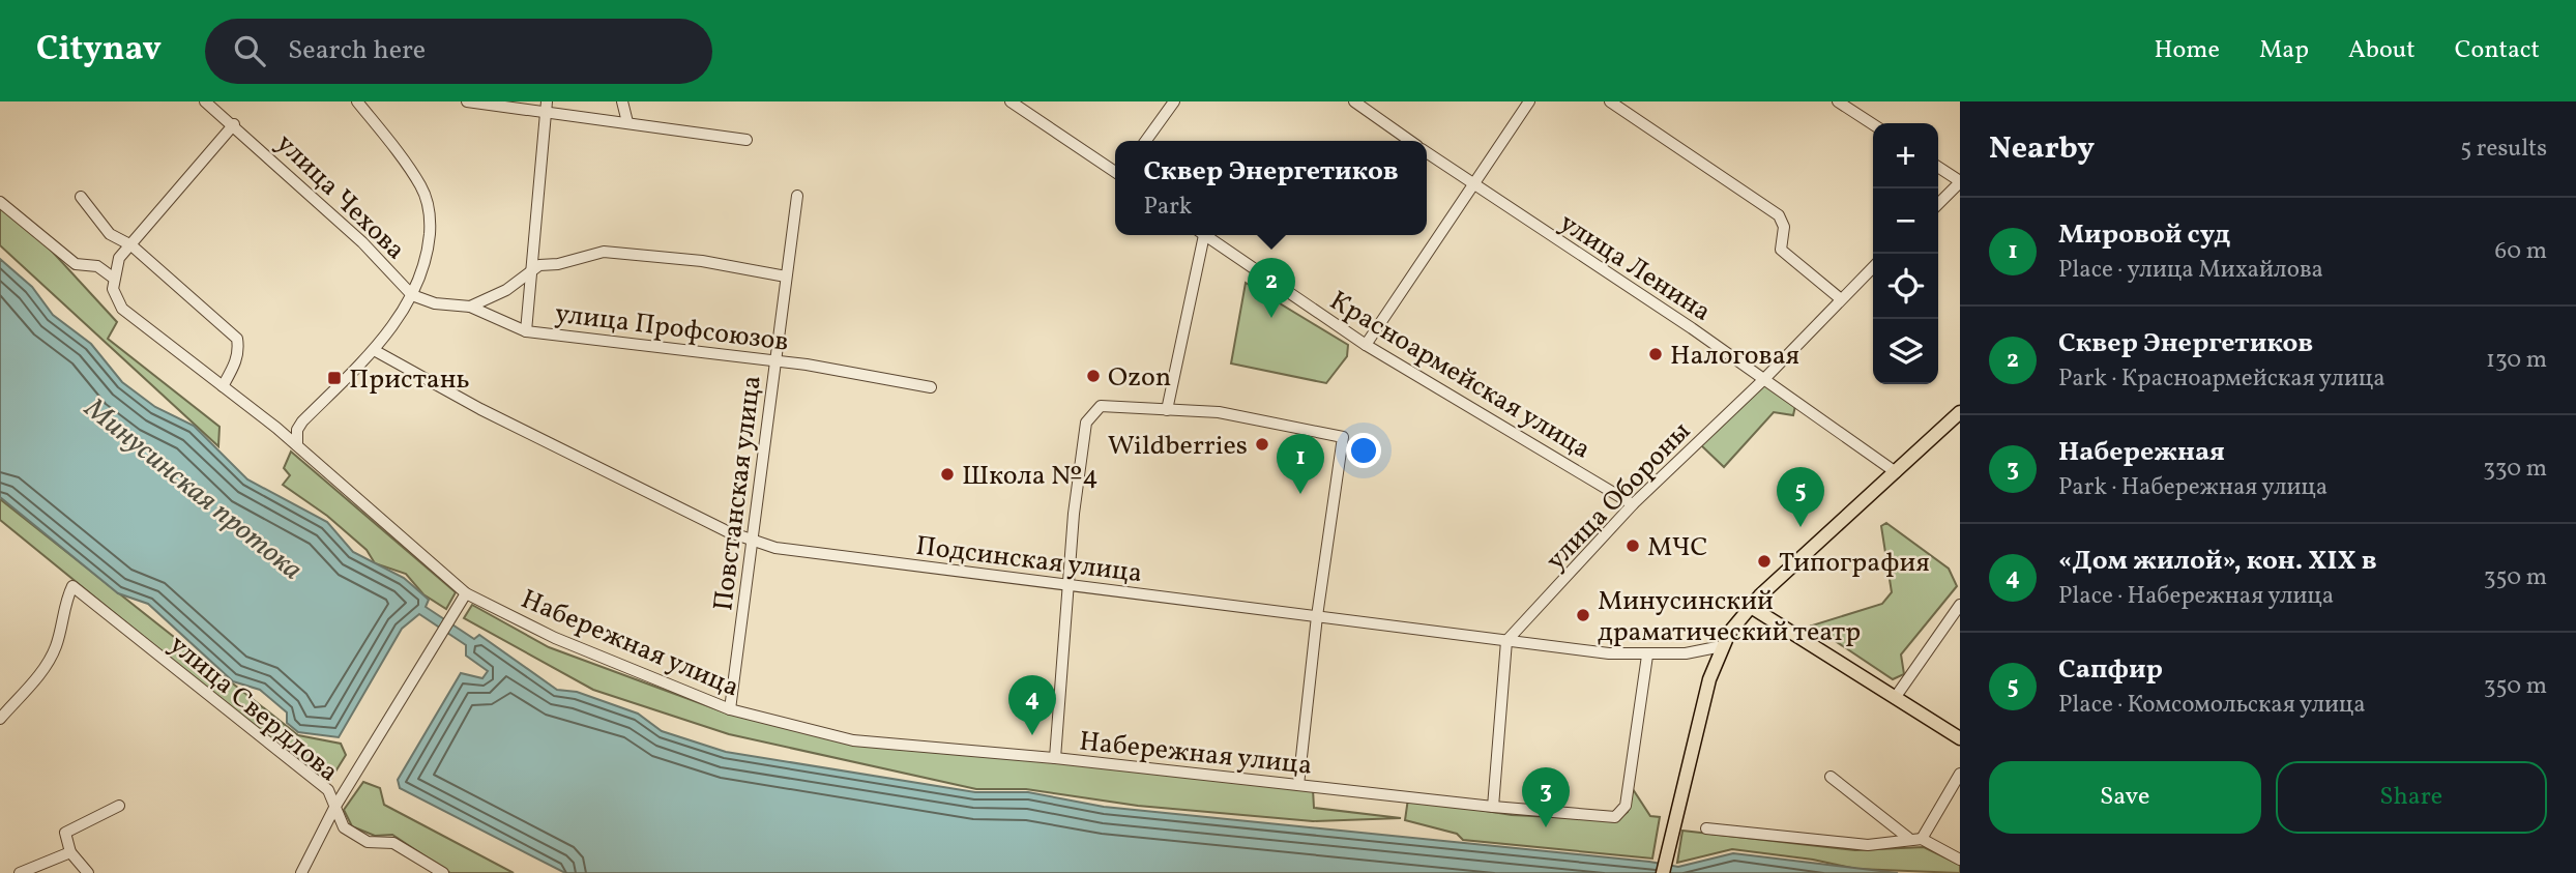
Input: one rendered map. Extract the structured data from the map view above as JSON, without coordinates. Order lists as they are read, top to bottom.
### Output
{
  "streets": {
    "street": [
      "улица Чехова",
      "улица Ленина",
      "улица Профсоюзов",
      "Красноармейская улица",
      "Повстанская улица",
      "улица Обороны",
      "Подсинская улица",
      "Набережная улица",
      "улица Свердлова"
    ]
  },
  "crossings": [
    ["улица Чехова", "улица Профсоюзов"],
    ["улица Ленина", "улица Обороны"],
    ["улица Профсоюзов", "Повстанская улица"],
    ["Красноармейская улица", "улица Обороны"],
    ["Повстанская улица", "Подсинская улица"],
    ["Повстанская улица", "Набережная улица"],
    ["улица Обороны", "Подсинская улица"],
    ["Подсинская улица", "Набережная улица"]
  ],
  "water": ["Минусинская протока"],
  "places": {
    "other": [
      "Налоговая",
      "Ozon",
      "Wildberries",
      "Школа №4",
      "МЧС",
      "Типография",
      "Минусинский драматический театр"
    ],
    "transit": ["Пристань"]
  },
  "page": {
    "header": "Citynav",
    "search": "Search here",
    "nav": [
      "Home",
      "Map",
      "About",
      "Contact"
    ],
    "heading": ["Nearby", "5 results"],
    "map_buttons": ["+", "−"],
    "popup": ["Сквер Энергетиков", "Park"],
    "list": [
      {
        "mark": "1",
        "name": "Мировой суд",
        "note": "Place · улица Михайлова",
        "value": "60 m"
      },
      {
        "mark": "2",
        "name": "Сквер Энергетиков",
        "note": "Park · Красноармейская улица",
        "value": "130 m"
      },
      {
        "mark": "3",
        "name": "Набережная",
        "note": "Park · Набережная улица",
        "value": "330 m"
      },
      {
        "mark": "4",
        "name": "«Дом жилой», кон. ХIХ в",
        "note": "Place · Набережная улица",
        "value": "350 m"
      },
      {
        "mark": "5",
        "name": "Сапфир",
        "note": "Place · Комсомольская улица",
        "value": "350 m"
      }
    ],
    "pins": [
      "2",
      "1",
      "5",
      "4",
      "3"
    ],
    "buttons": ["Save", "Share"]
  }
}
